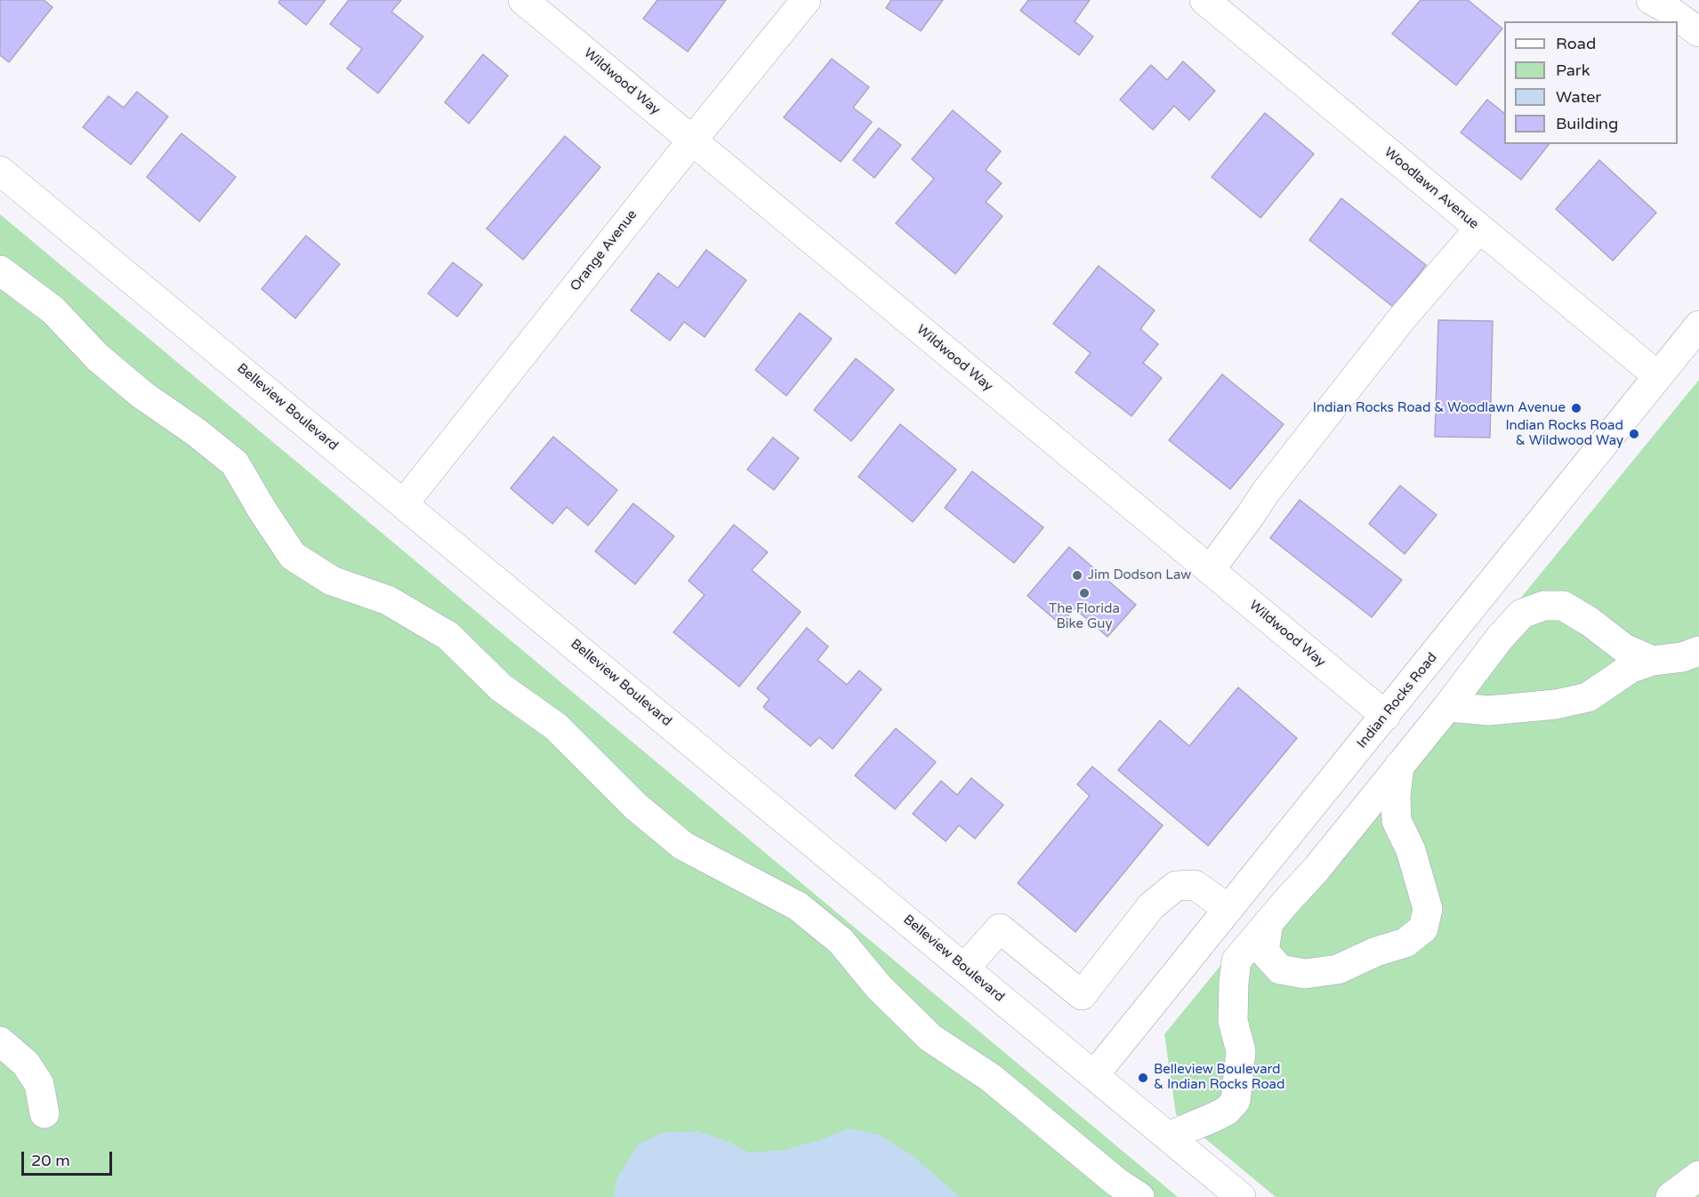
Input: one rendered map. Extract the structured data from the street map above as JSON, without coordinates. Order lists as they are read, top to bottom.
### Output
{
  "streets": {
    "street": [
      "Wildwood Way",
      "Woodlawn Avenue",
      "Orange Avenue",
      "Belleview Boulevard",
      "Indian Rocks Road"
    ]
  },
  "crossings": [
    ["Wildwood Way", "Orange Avenue"],
    ["Wildwood Way", "Indian Rocks Road"],
    ["Woodlawn Avenue", "Indian Rocks Road"],
    ["Orange Avenue", "Belleview Boulevard"],
    ["Belleview Boulevard", "Indian Rocks Road"]
  ],
  "places": [
    "Indian Rocks Road & Woodlawn Avenue",
    "Indian Rocks Road & Wildwood Way",
    "Jim Dodson Law",
    "The Florida Bike Guy",
    "Belleview Boulevard & Indian Rocks Road"
  ],
  "legend": [
    "Road",
    "Park",
    "Water",
    "Building"
  ],
  "scale_bar": "20 m"
}
